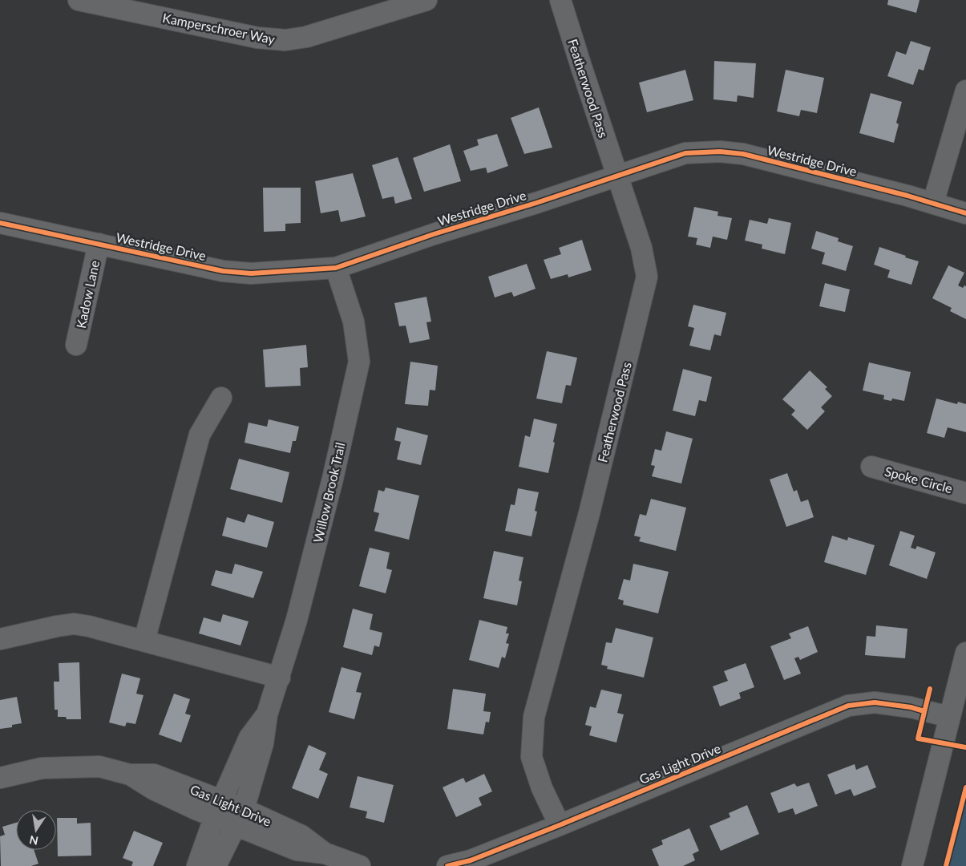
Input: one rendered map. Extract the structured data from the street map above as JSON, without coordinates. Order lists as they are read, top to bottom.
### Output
{
  "streets": {
    "street": [
      "Kamperschroer Way",
      "Featherwood Pass",
      "Westridge Drive",
      "Kadow Lane",
      "Spoke Circle",
      "Willow Brook Trail",
      "Gas Light Drive"
    ]
  },
  "crossings": [
    ["Featherwood Pass", "Westridge Drive"],
    ["Featherwood Pass", "Gas Light Drive"],
    ["Westridge Drive", "Kadow Lane"],
    ["Westridge Drive", "Willow Brook Trail"],
    ["Willow Brook Trail", "Gas Light Drive"]
  ],
  "north": "bottom"
}
